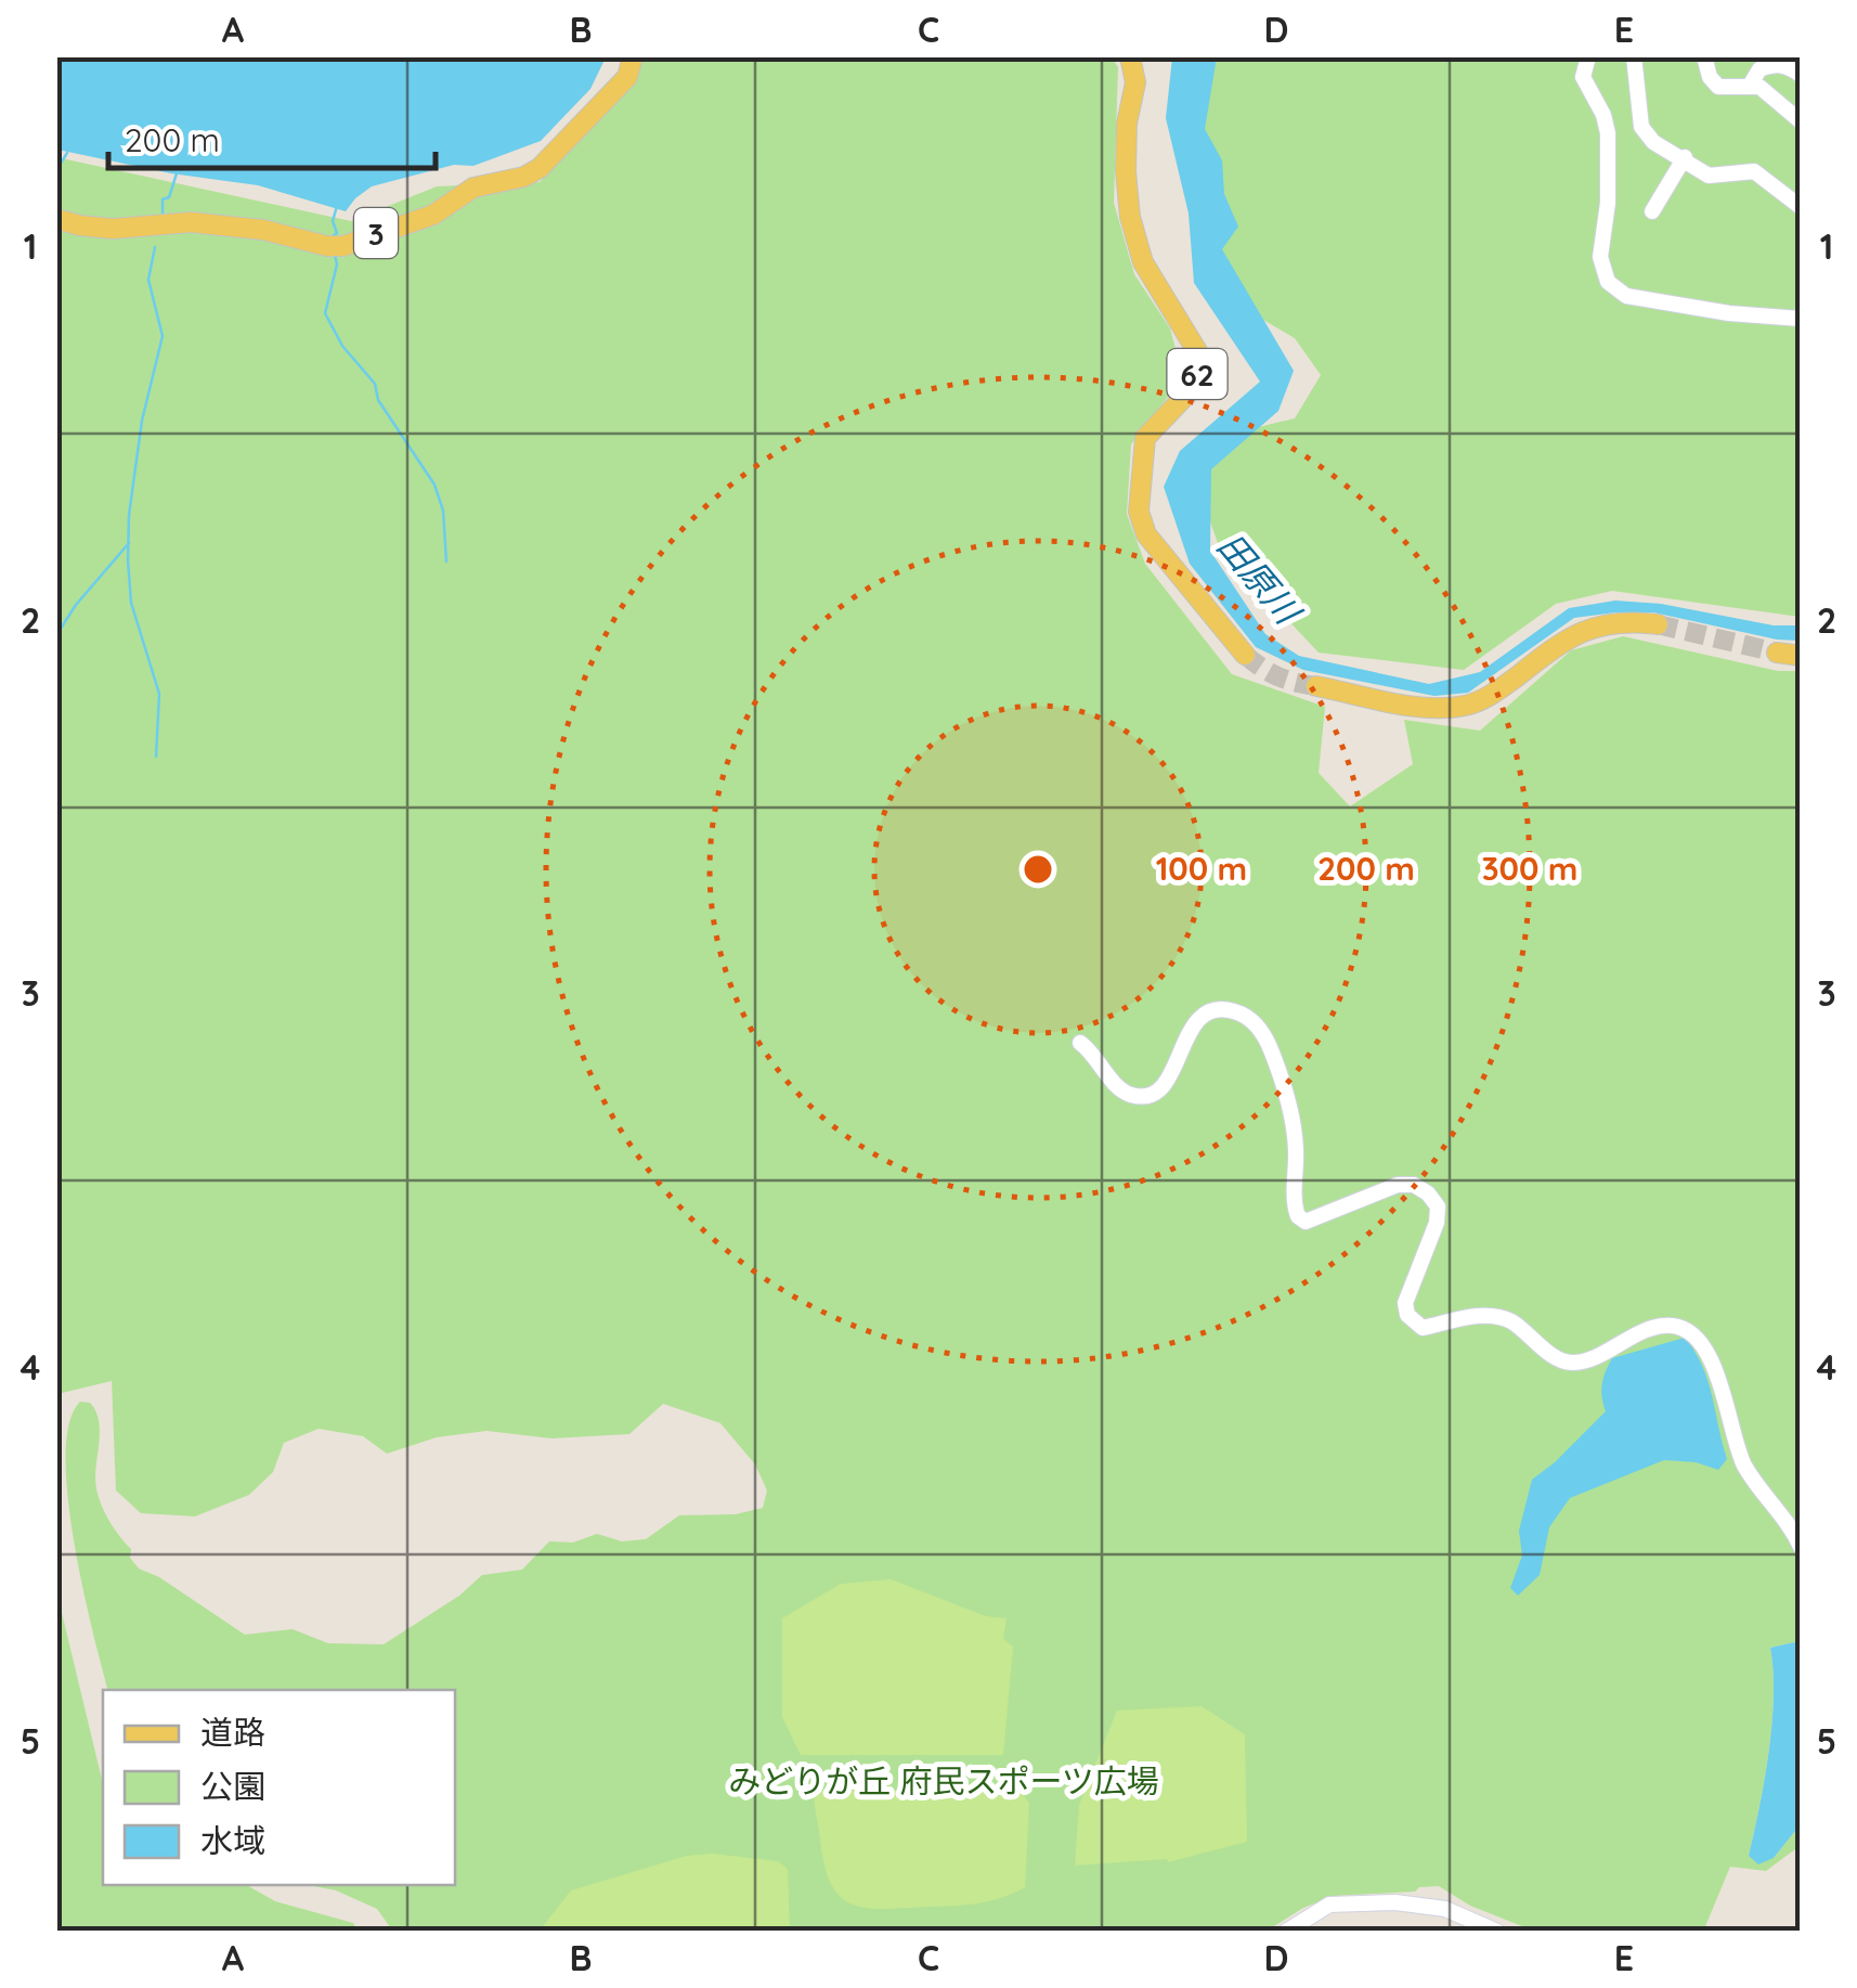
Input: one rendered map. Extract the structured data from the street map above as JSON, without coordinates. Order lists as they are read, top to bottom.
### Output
{
  "streets": {
    "main road": ["3", "62"]
  },
  "water": ["田原川"],
  "parks": ["みどりが丘 府民スポーツ広場"],
  "legend": ["道路", "公園", "水域"],
  "scale_bar": "200 m",
  "grid": {
    "columns": [
      "A",
      "B",
      "C",
      "D",
      "E"
    ],
    "rows": [
      "1",
      "2",
      "3",
      "4",
      "5"
    ]
  },
  "rings": ["100 m", "200 m", "300 m"]
}
